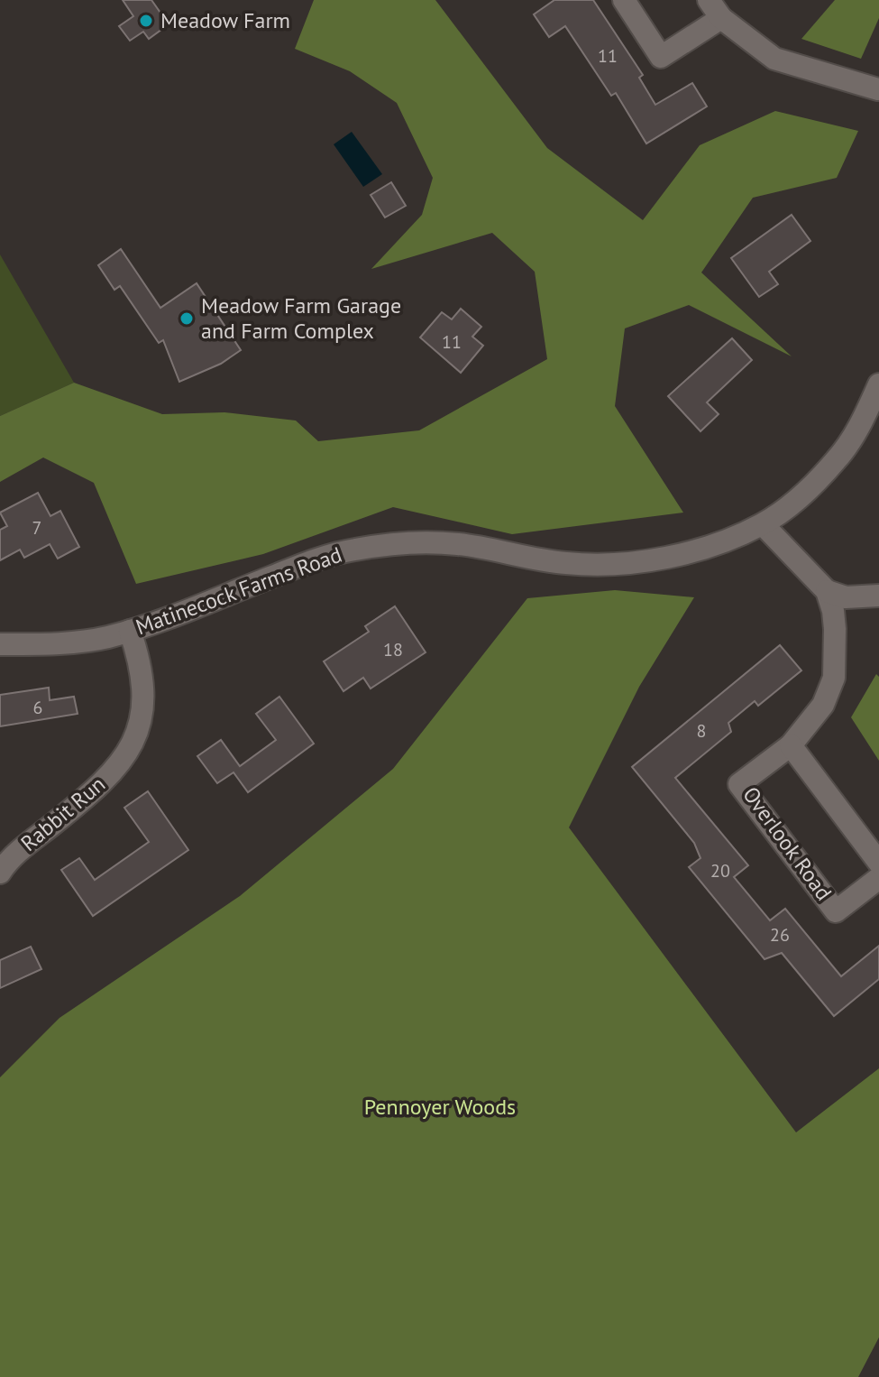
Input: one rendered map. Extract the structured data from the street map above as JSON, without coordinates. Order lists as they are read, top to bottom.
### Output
{
  "streets": {
    "street": ["Matinecock Farms Road", "Rabbit Run", "Overlook Road"]
  },
  "crossings": [
    ["Matinecock Farms Road", "Rabbit Run"]
  ],
  "parks": ["Pennoyer Woods"],
  "places": ["Meadow Farm", "Meadow Farm Garage and Farm Complex"],
  "house_numbers": [
    "11",
    "11",
    "7",
    "18",
    "6",
    "8",
    "20",
    "26"
  ]
}
